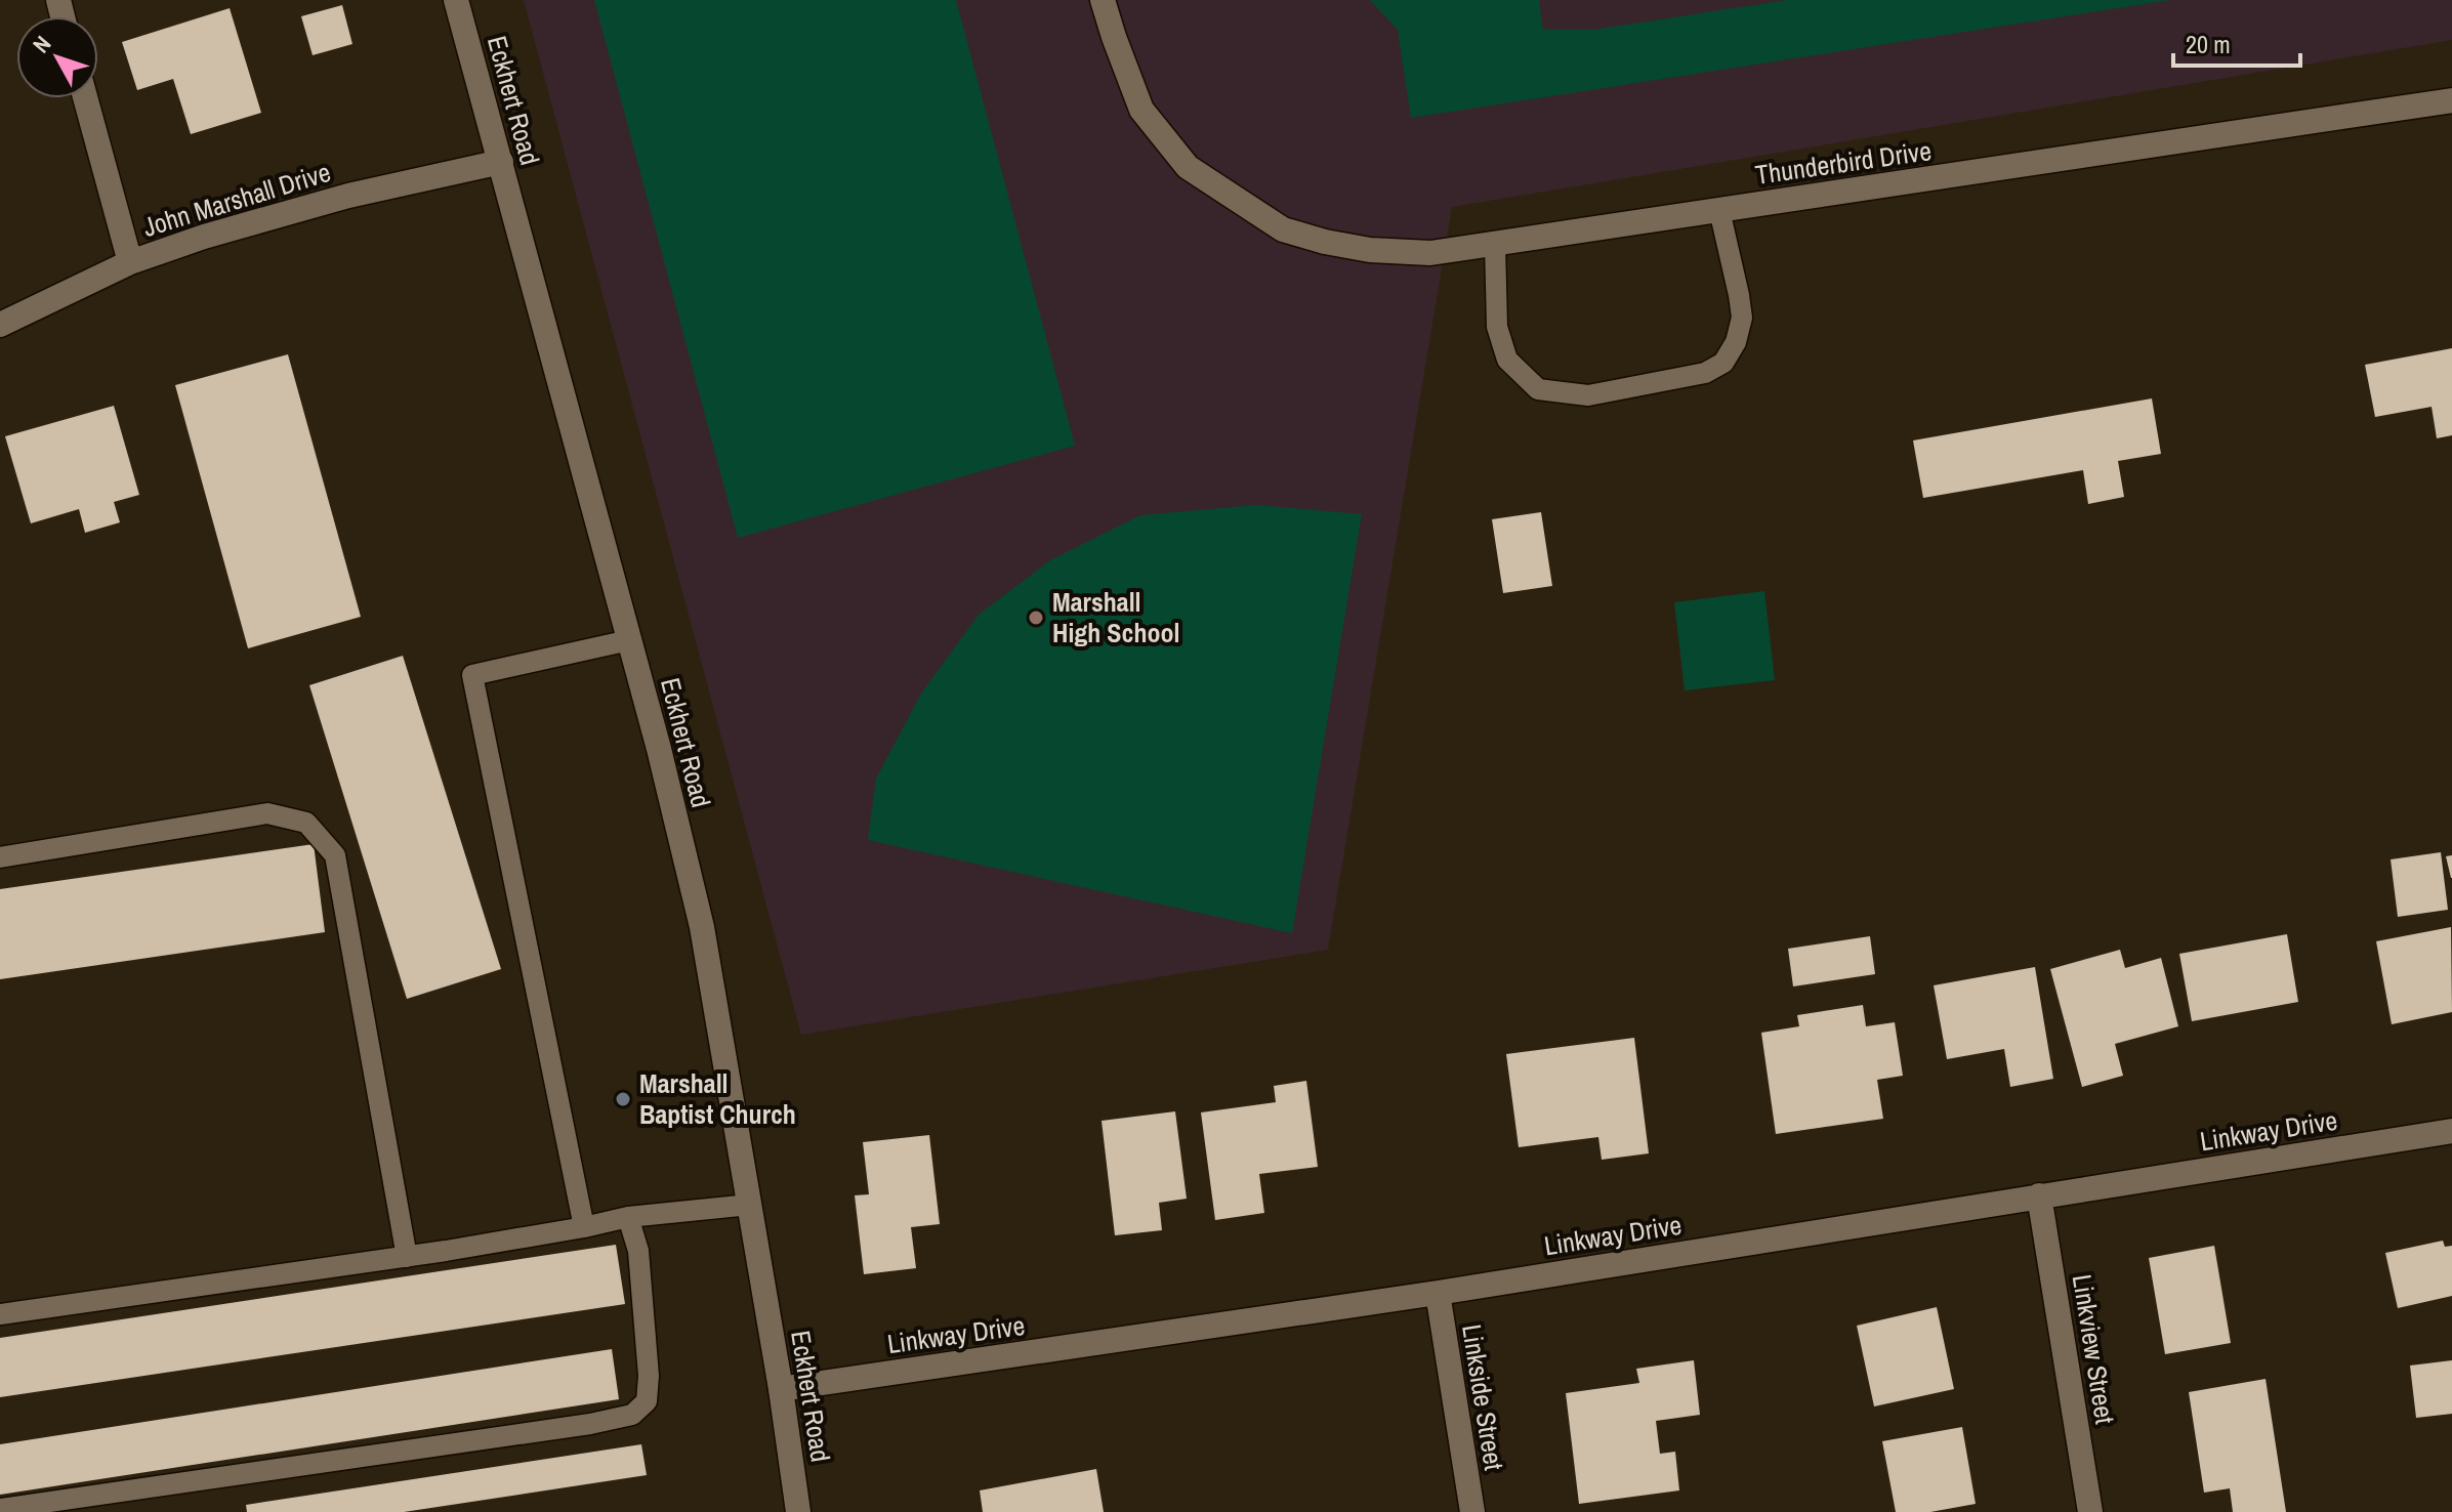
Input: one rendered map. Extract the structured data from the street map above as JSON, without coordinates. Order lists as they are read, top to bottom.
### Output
{
  "streets": {
    "street": [
      "Eckhert Road",
      "Thunderbird Drive",
      "John Marshall Drive",
      "Linkway Drive",
      "Linkview Street",
      "Linkside Street"
    ]
  },
  "crossings": [
    ["Eckhert Road", "John Marshall Drive"],
    ["Eckhert Road", "Linkway Drive"],
    ["Linkway Drive", "Linkview Street"],
    ["Linkway Drive", "Linkside Street"]
  ],
  "places": ["Marshall High School", "Marshall Baptist Church"],
  "scale_bar": "20 m",
  "north": "top left"
}
